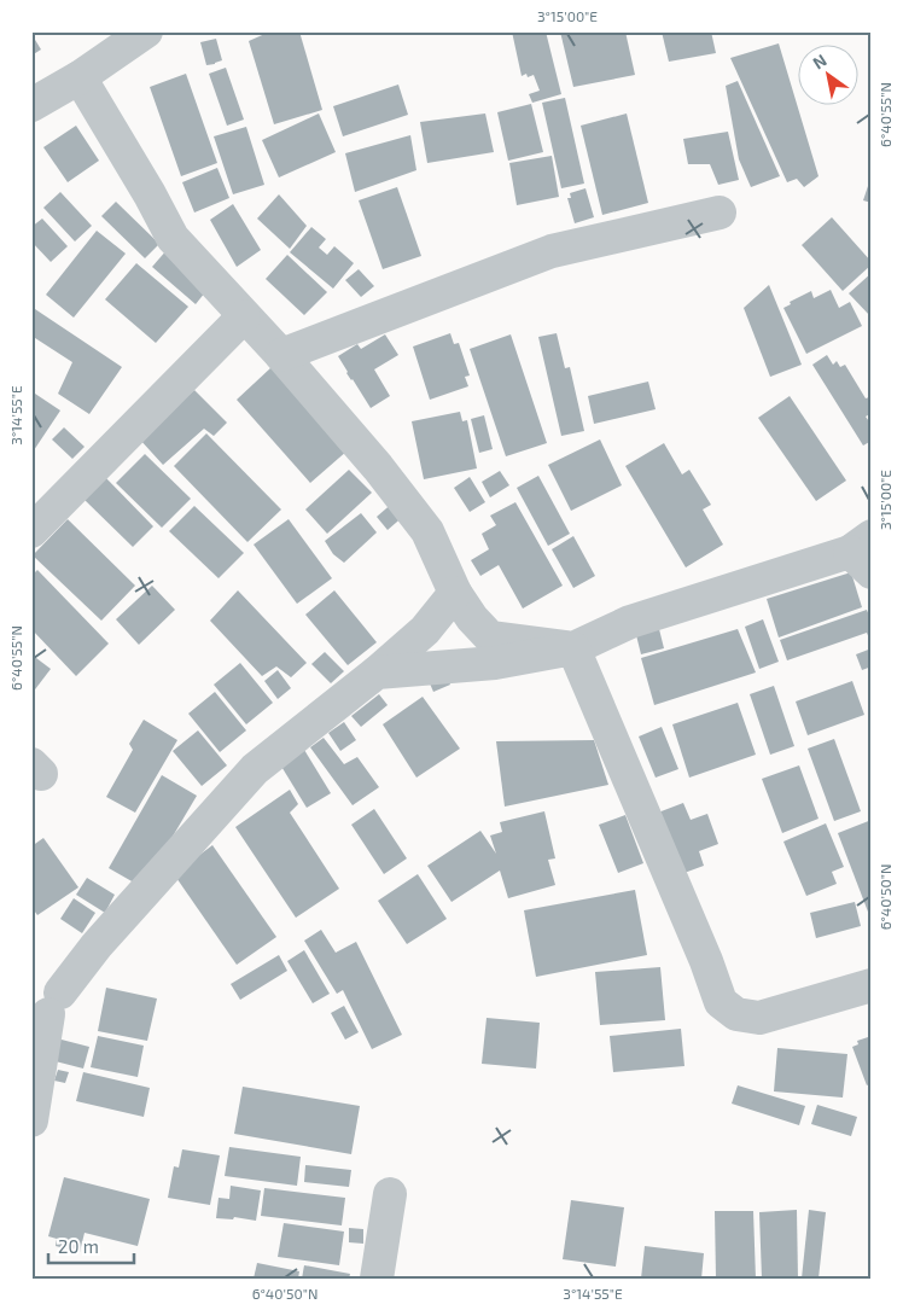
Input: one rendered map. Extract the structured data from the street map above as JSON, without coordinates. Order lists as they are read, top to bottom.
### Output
{
  "scale_bar": "20 m",
  "north": "top left",
  "coordinates": [
    "3°15'00\"E",
    "6°40'55\"N",
    "3°14'55\"E",
    "6°40'50\"N"
  ]
}
